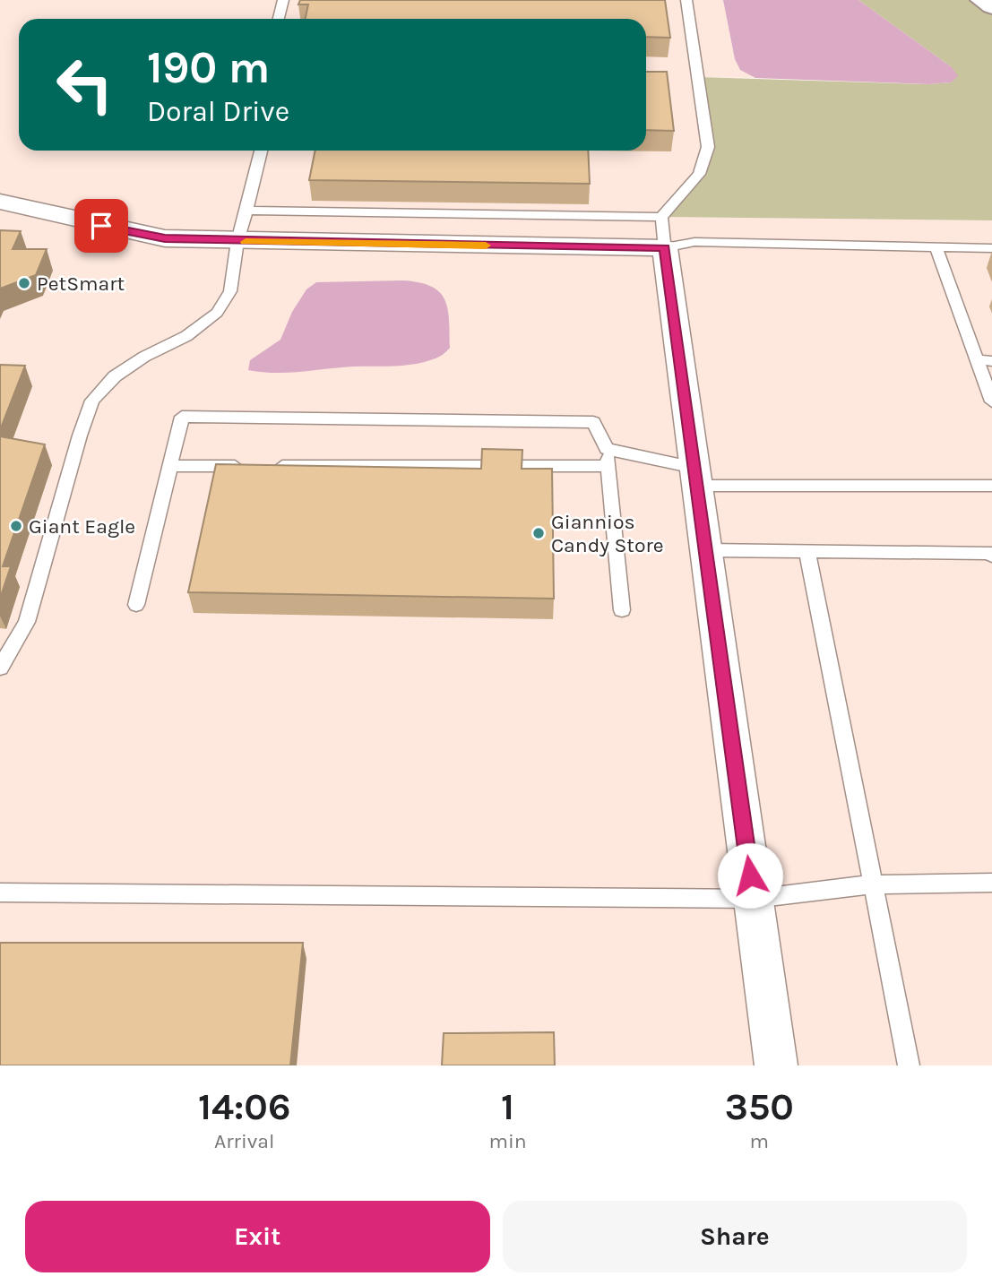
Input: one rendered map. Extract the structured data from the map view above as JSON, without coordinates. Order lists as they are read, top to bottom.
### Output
{
  "places": ["PetSmart", "Giant Eagle", "Giannios Candy Store"],
  "page": {
    "turn": ["190 m", "Doral Drive"],
    "eta": [
      "14:06",
      "Arrival",
      "1",
      "min",
      "350",
      "m"
    ],
    "buttons": ["Exit", "Share"]
  }
}
